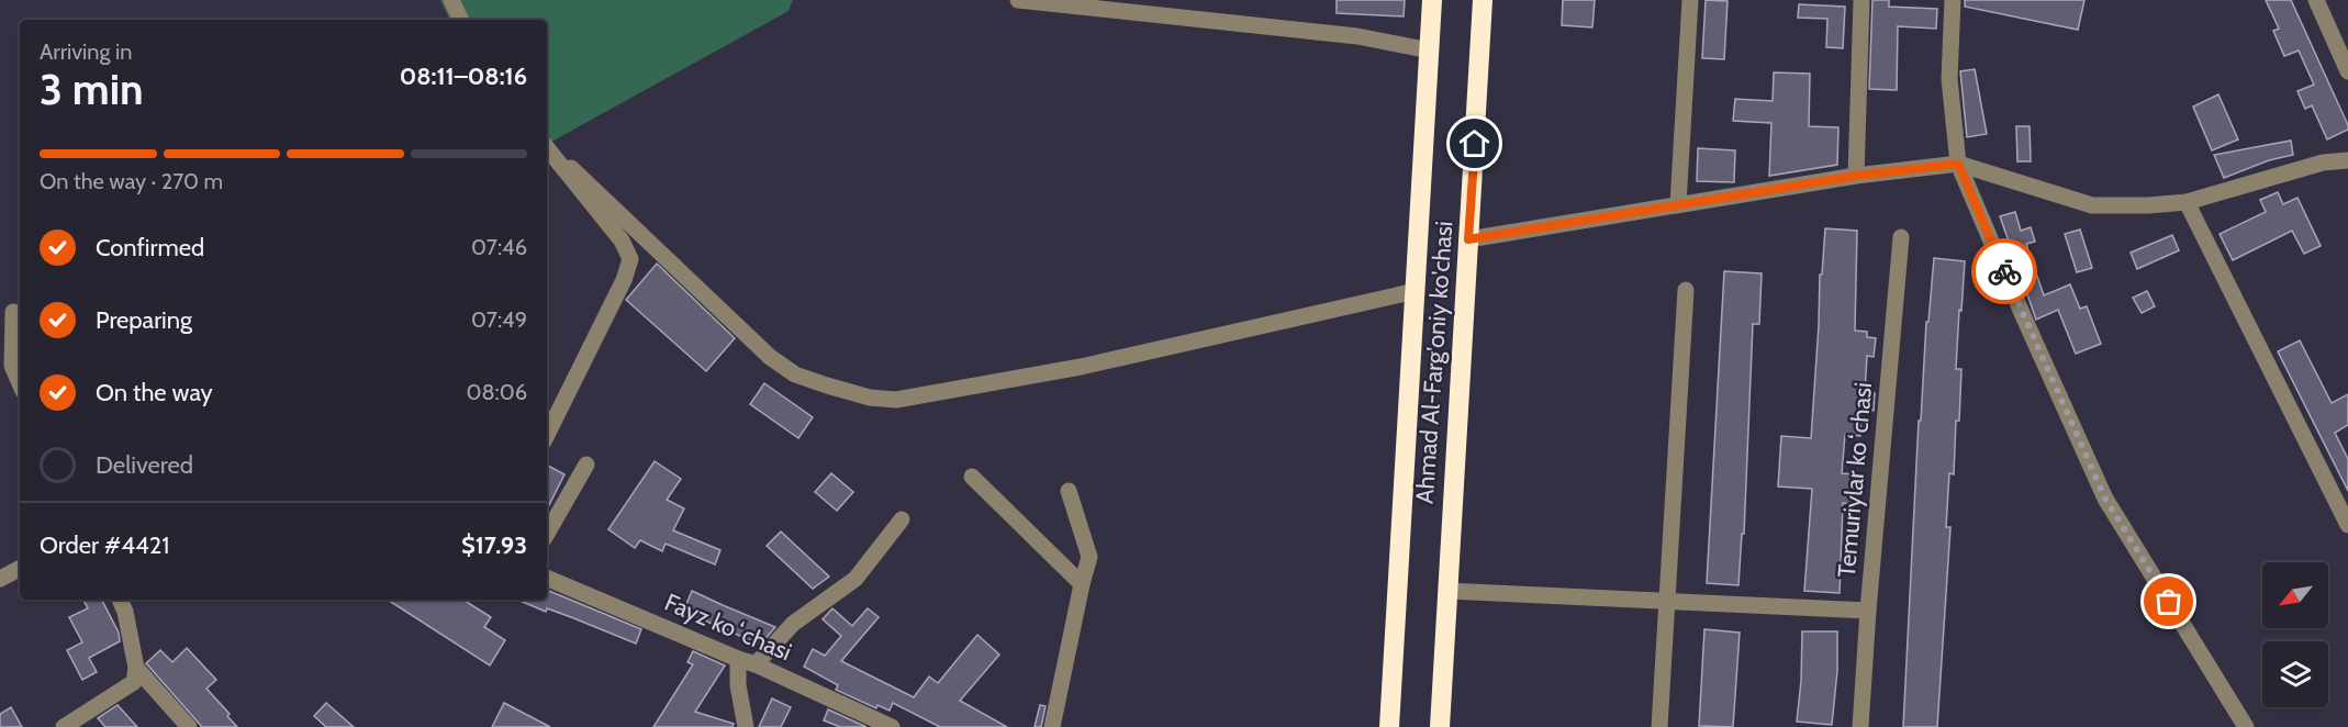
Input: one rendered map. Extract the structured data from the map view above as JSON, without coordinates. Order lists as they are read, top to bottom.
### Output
{
  "streets": {
    "highway": ["Ahmad Al-Farg'oniy ko'chasi"],
    "street": ["Temuriylar koʻchasi", "Fayz koʻchasi"]
  },
  "north": "bottom left",
  "page": {
    "heading": ["3 min", "Arriving in", "08:11–08:16"],
    "panel": ["Order #4421", "$17.93"],
    "bar": "On the way · 270 m",
    "list": [
      ["Confirmed", "07:46"],
      ["Preparing", "07:49"],
      ["On the way", "08:06"],
      "Delivered"
    ]
  }
}
